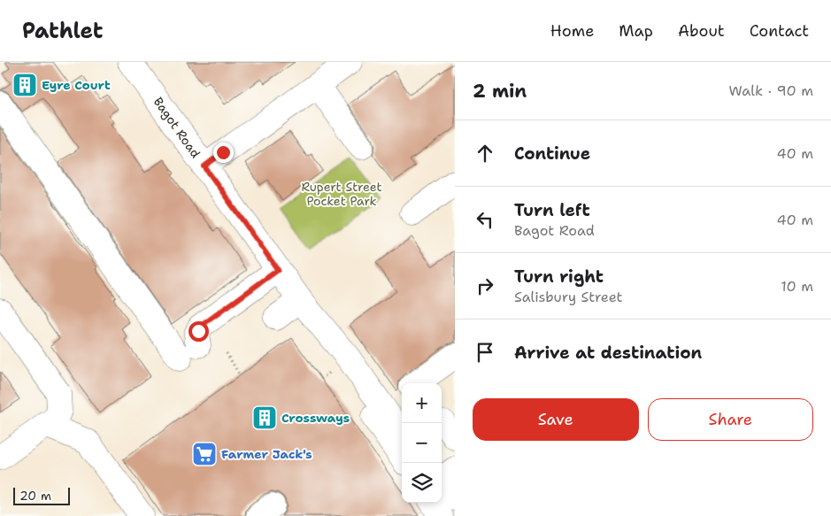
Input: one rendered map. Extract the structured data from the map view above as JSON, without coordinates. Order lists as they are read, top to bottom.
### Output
{
  "streets": {
    "main road": ["Bagot Road"]
  },
  "parks": ["Rupert Street Pocket Park"],
  "places": {
    "building": ["Eyre Court", "Crossways"],
    "supermarket": ["Farmer Jack's"]
  },
  "scale_bar": "20 m",
  "page": {
    "header": "Pathlet",
    "nav": [
      "Home",
      "Map",
      "About",
      "Contact"
    ],
    "heading": ["2 min", "Walk · 90 m"],
    "list": [
      ["Continue", "40 m"],
      ["Turn left", "Bagot Road", "40 m"],
      ["Turn right", "Salisbury Street", "10 m"],
      "Arrive at destination"
    ],
    "map_buttons": ["+", "−"],
    "buttons": ["Save", "Share"],
    "scale": "20 m"
  }
}
